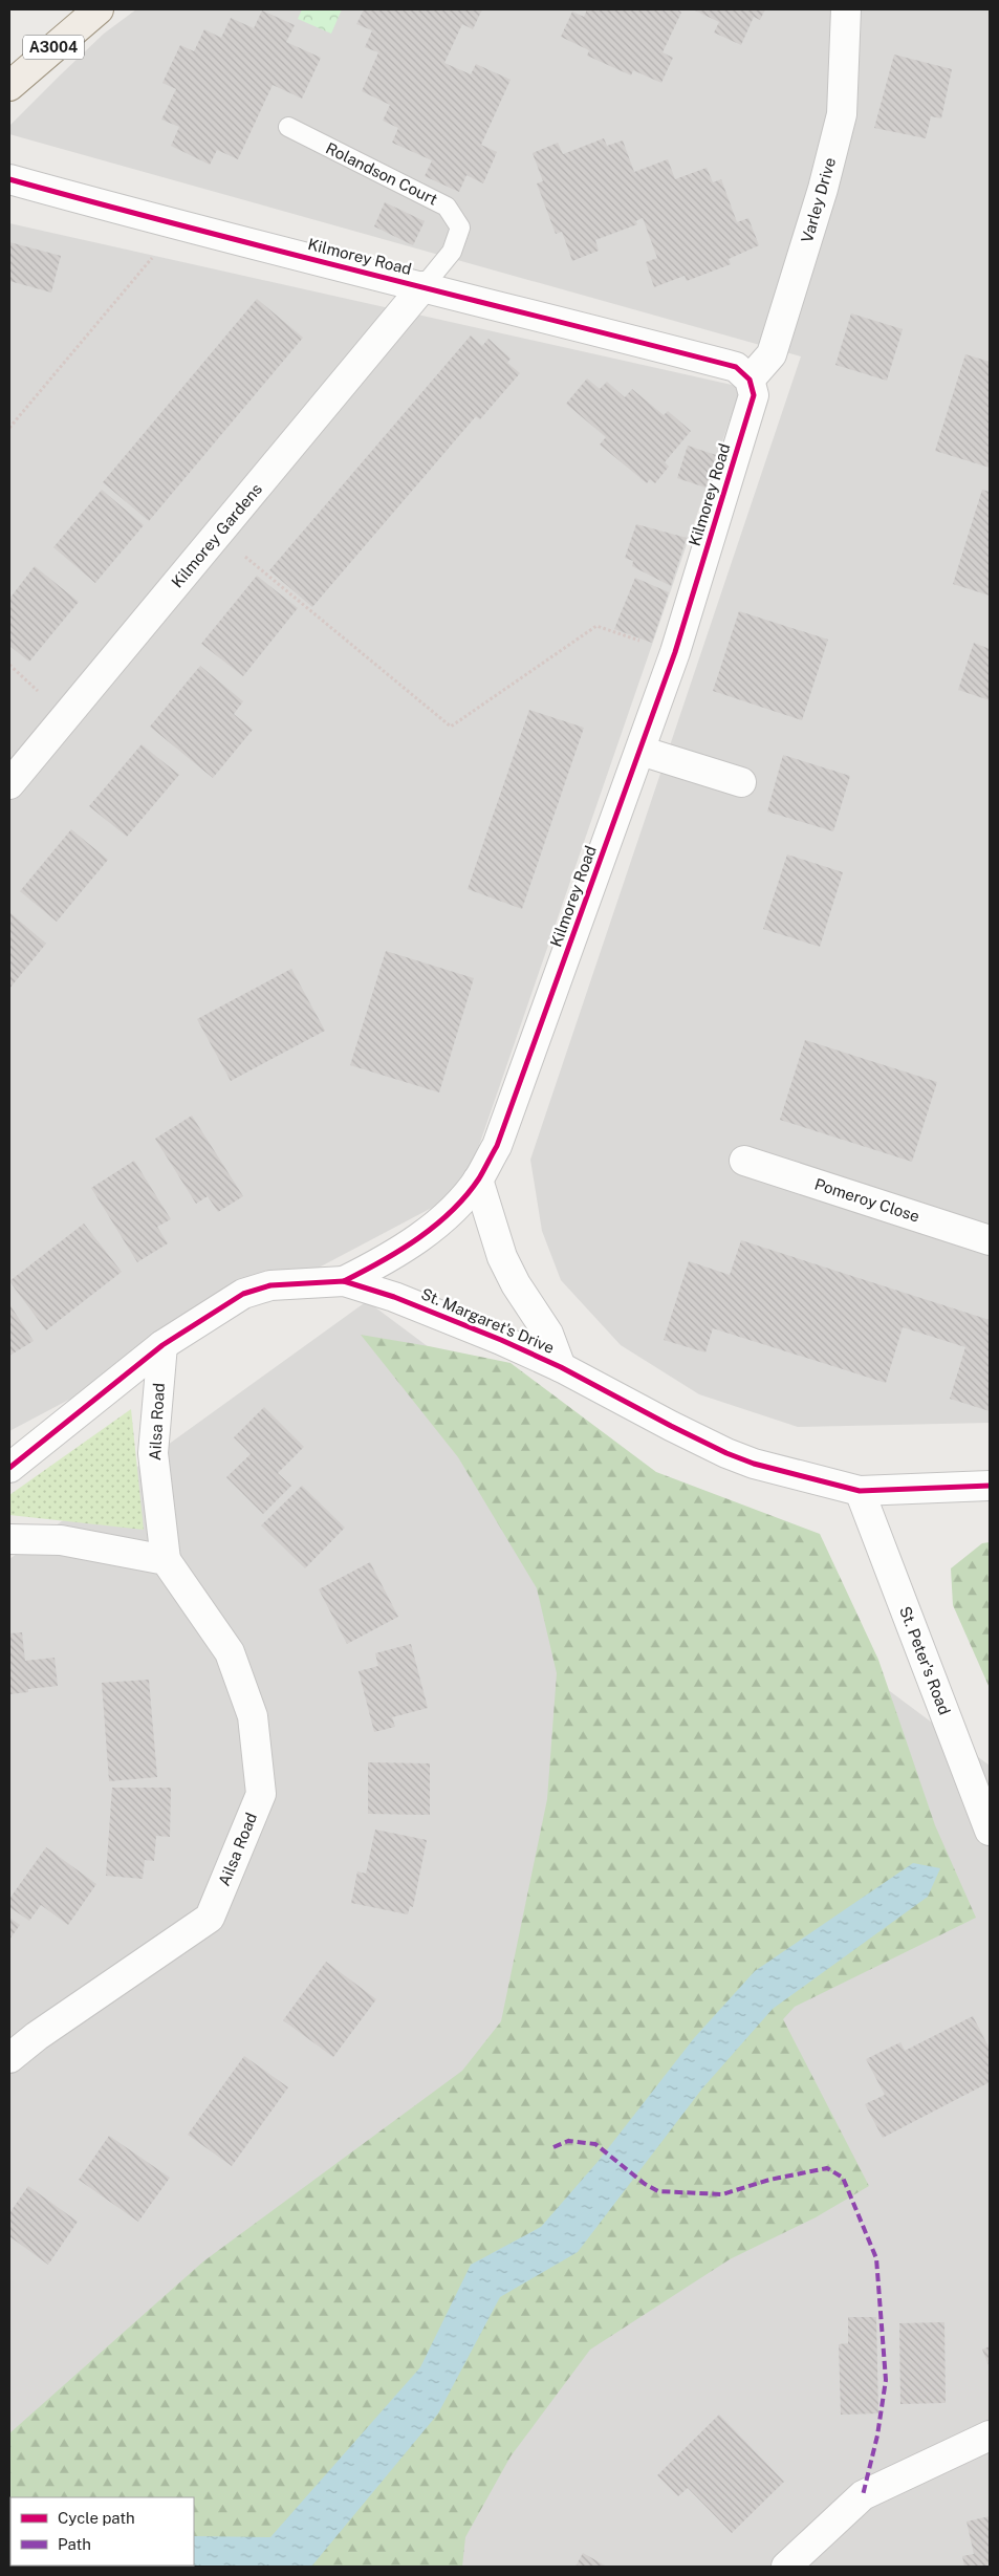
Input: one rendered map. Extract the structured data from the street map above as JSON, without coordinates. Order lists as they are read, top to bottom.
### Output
{
  "streets": {
    "main road": ["A3004"],
    "street": [
      "Varley Drive",
      "Kilmorey Road",
      "Kilmorey Gardens",
      "Pomeroy Close",
      "St. Margaret's Drive",
      "Ailsa Road",
      "St. Peter's Road"
    ],
    "lane": ["Rolandson Court"]
  },
  "crossings": [
    ["Rolandson Court", "Kilmorey Road"],
    ["Rolandson Court", "Kilmorey Gardens"],
    ["Varley Drive", "Kilmorey Road"],
    ["Kilmorey Road", "Kilmorey Gardens"],
    ["Kilmorey Road", "St. Margaret's Drive"],
    ["St. Margaret's Drive", "Ailsa Road"],
    ["St. Margaret's Drive", "St. Peter's Road"]
  ],
  "legend": ["Cycle path", "Path"]
}
